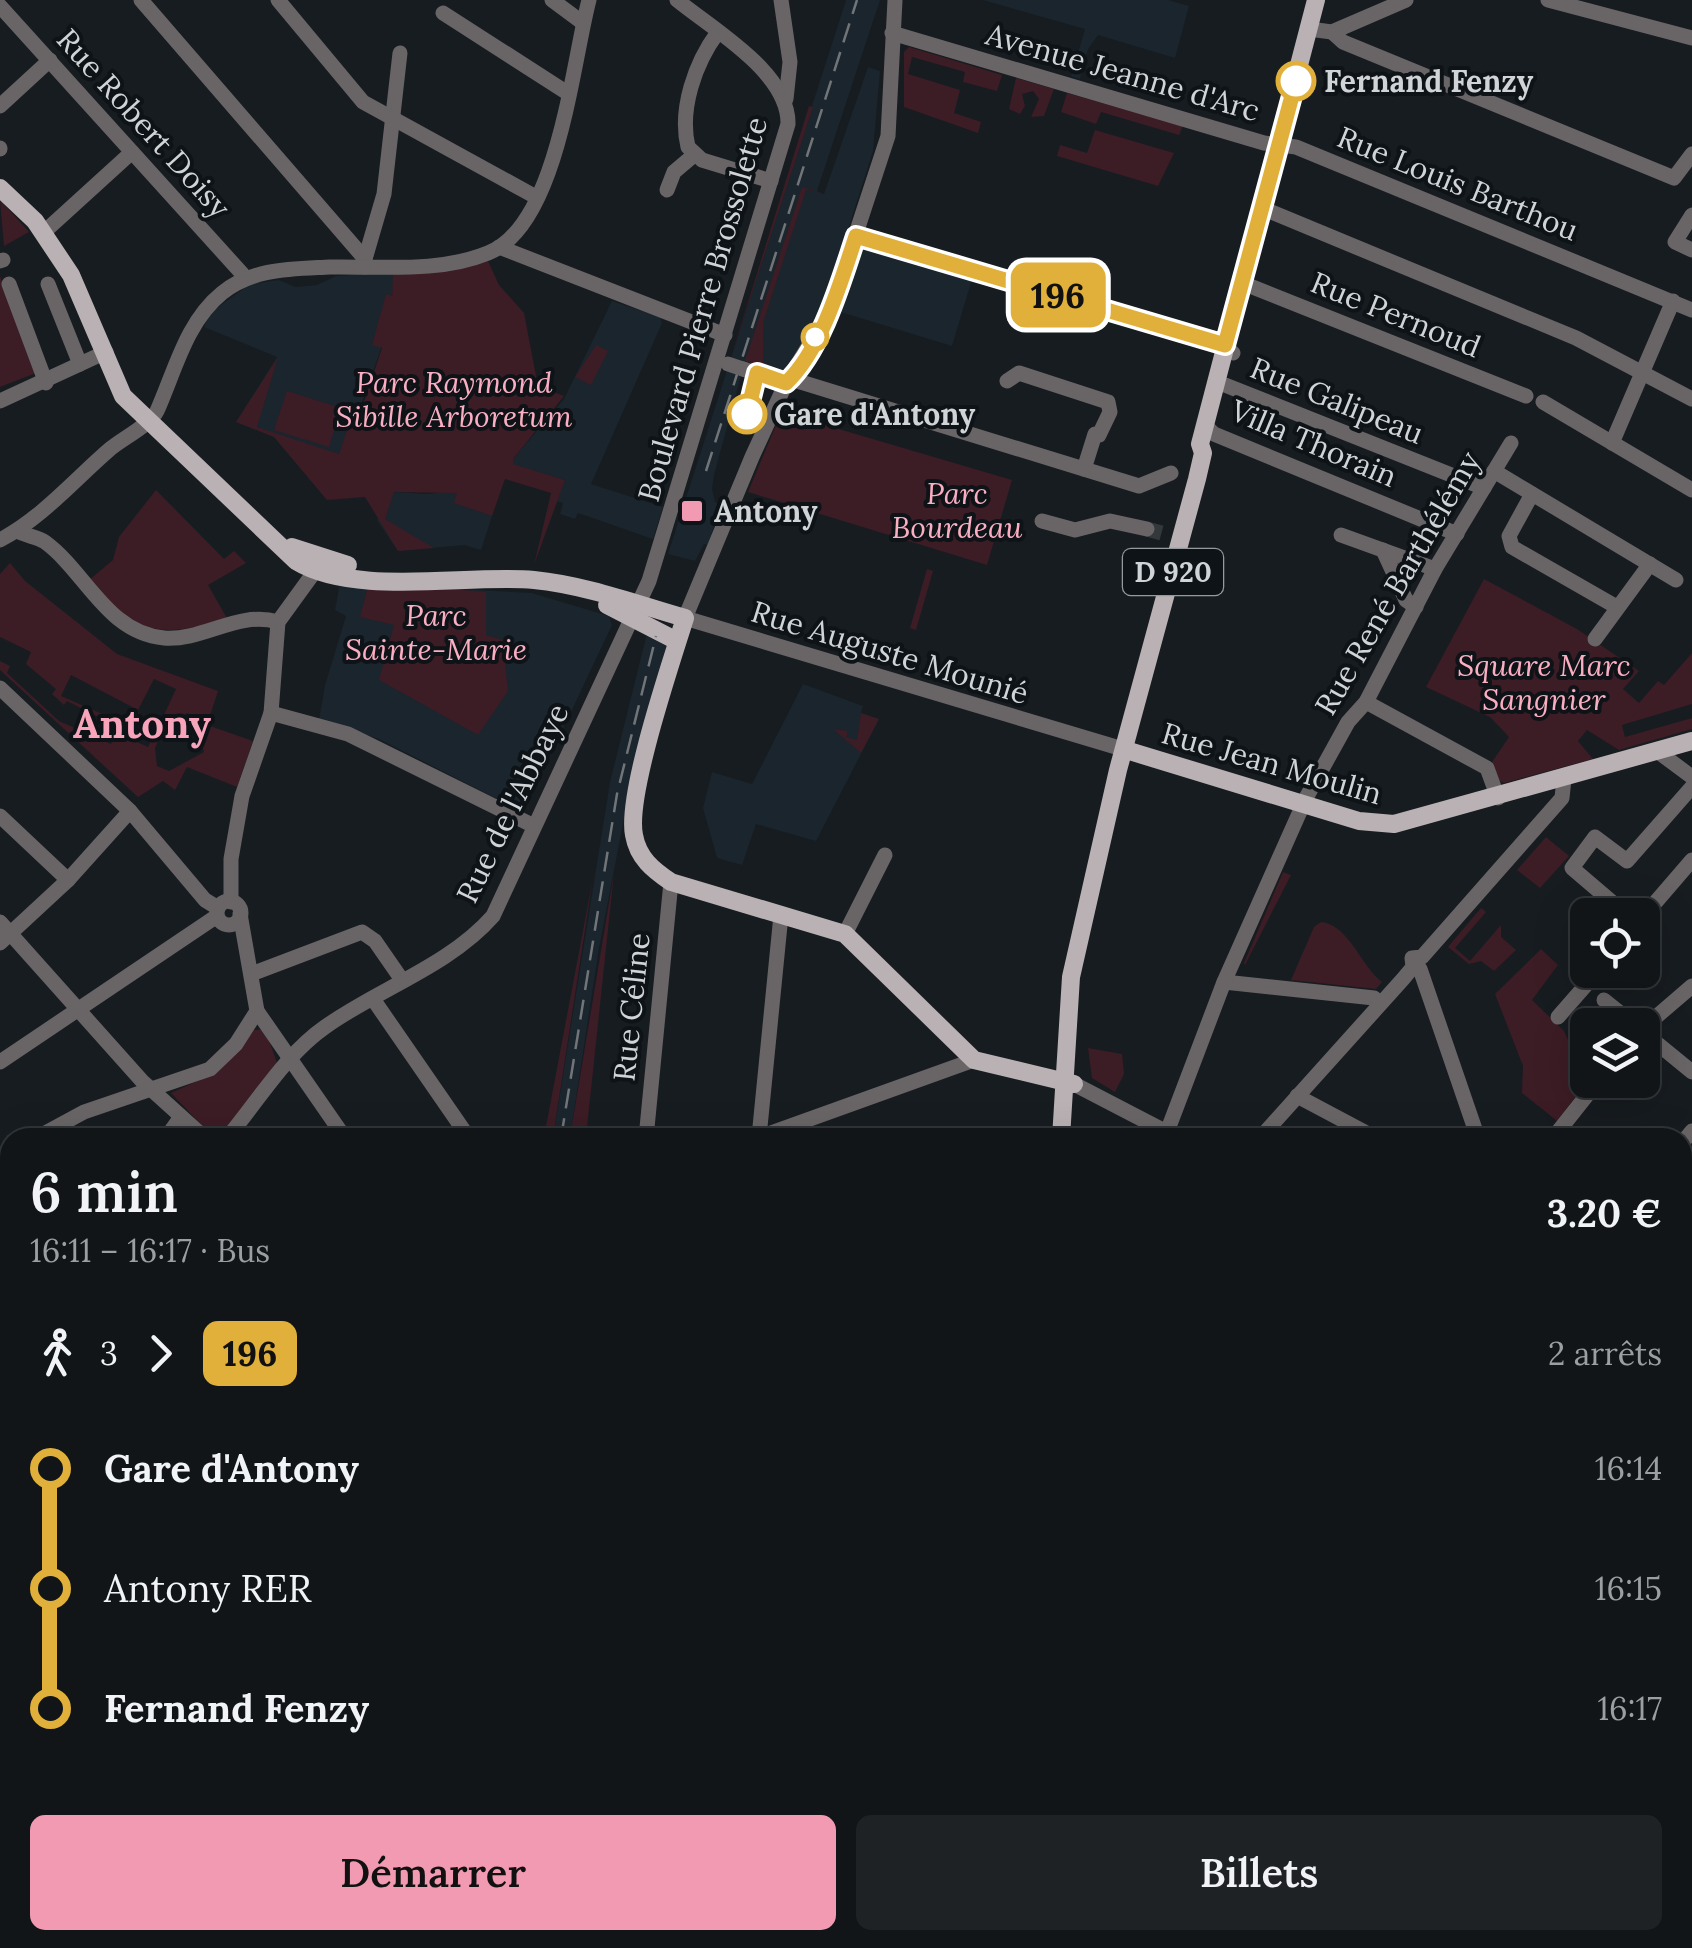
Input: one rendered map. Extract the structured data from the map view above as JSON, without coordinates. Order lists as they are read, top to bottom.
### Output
{
  "streets": {
    "main road": ["D 920", "Rue Auguste Mounié", "Rue Jean Moulin"],
    "street": [
      "Avenue Jeanne d'Arc",
      "Rue Robert Doisy",
      "Rue Louis Barthou",
      "Boulevard Pierre Brossolette",
      "Rue Pernoud",
      "Rue Galipeau",
      "Villa Thorain",
      "Rue René Barthélémy",
      "Rue de l'Abbaye",
      "Rue Céline"
    ]
  },
  "crossings": [
    ["Avenue Jeanne d'Arc", "Rue Louis Barthou"],
    ["Avenue Jeanne d'Arc", "D 920"],
    ["Rue Louis Barthou", "D 920"],
    ["Boulevard Pierre Brossolette", "Rue Auguste Mounié"],
    ["Boulevard Pierre Brossolette", "Rue de l'Abbaye"],
    ["Rue Pernoud", "D 920"],
    ["Rue Galipeau", "D 920"],
    ["Rue Galipeau", "Rue René Barthélémy"],
    ["Villa Thorain", "D 920"],
    ["Villa Thorain", "Rue René Barthélémy"],
    ["D 920", "Rue Auguste Mounié"],
    ["D 920", "Rue Jean Moulin"],
    ["Rue René Barthélémy", "Rue Jean Moulin"],
    ["Rue Auguste Mounié", "Rue Jean Moulin"],
    ["Rue Auguste Mounié", "Rue de l'Abbaye"]
  ],
  "districts": ["Antony"],
  "parks": [
    "Parc Raymond Sibille Arboretum",
    "Parc Bourdeau",
    "Parc Sainte-Marie",
    "Square Marc Sangnier"
  ],
  "places": {
    "other": ["Fernand Fenzy", "Gare d'Antony"],
    "transit": ["Antony"]
  },
  "lines": ["bus line 196"],
  "page": {
    "on_map": "196",
    "heading": ["6 min", "16:11 – 16:17 · Bus", "3.20 €"],
    "legs": ["3", "196", "2 arrêts"],
    "list": [
      {
        "name": "Gare d'Antony",
        "value": "16:14"
      },
      {
        "name": "Antony RER",
        "value": "16:15"
      },
      {
        "name": "Fernand Fenzy",
        "value": "16:17"
      }
    ],
    "buttons": ["Démarrer", "Billets"]
  }
}
